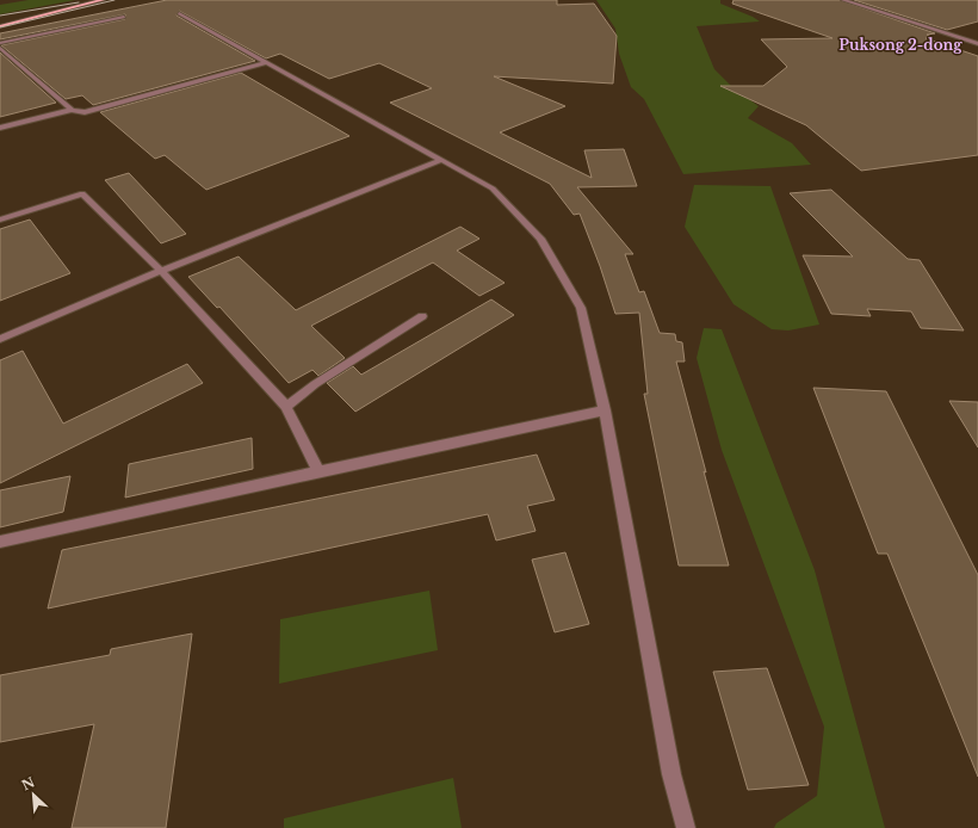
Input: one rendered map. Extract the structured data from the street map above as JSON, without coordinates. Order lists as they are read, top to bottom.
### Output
{
  "districts": ["Puksong 2-dong"],
  "north": "top left"
}
